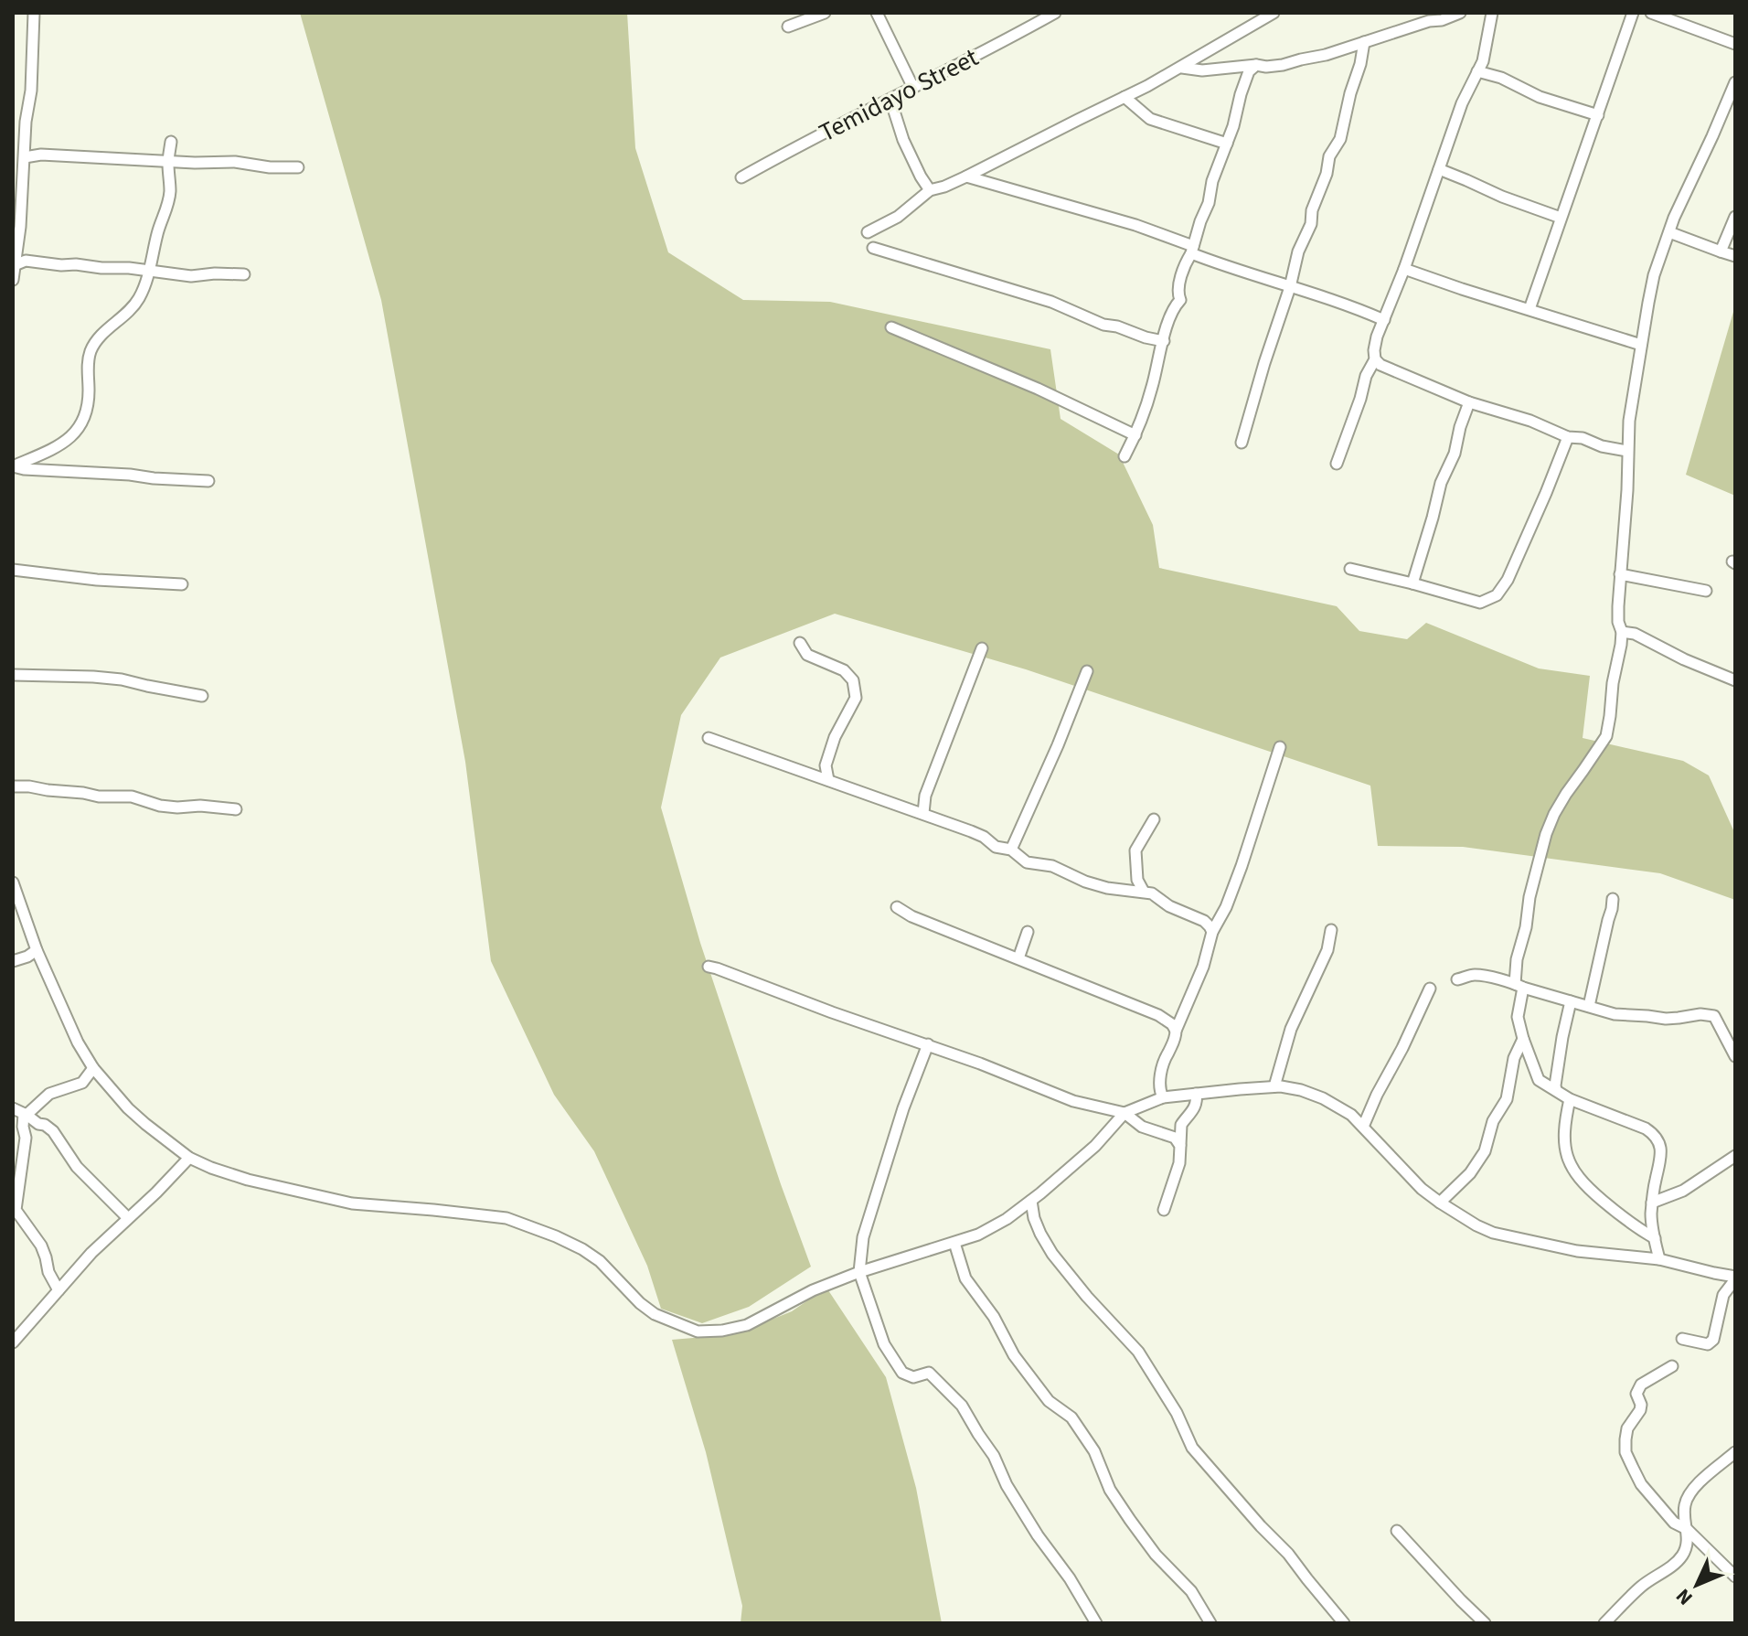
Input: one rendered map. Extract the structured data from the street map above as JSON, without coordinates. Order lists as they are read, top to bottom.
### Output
{
  "streets": {
    "street": ["Temidayo Street"]
  },
  "north": "bottom left"
}
